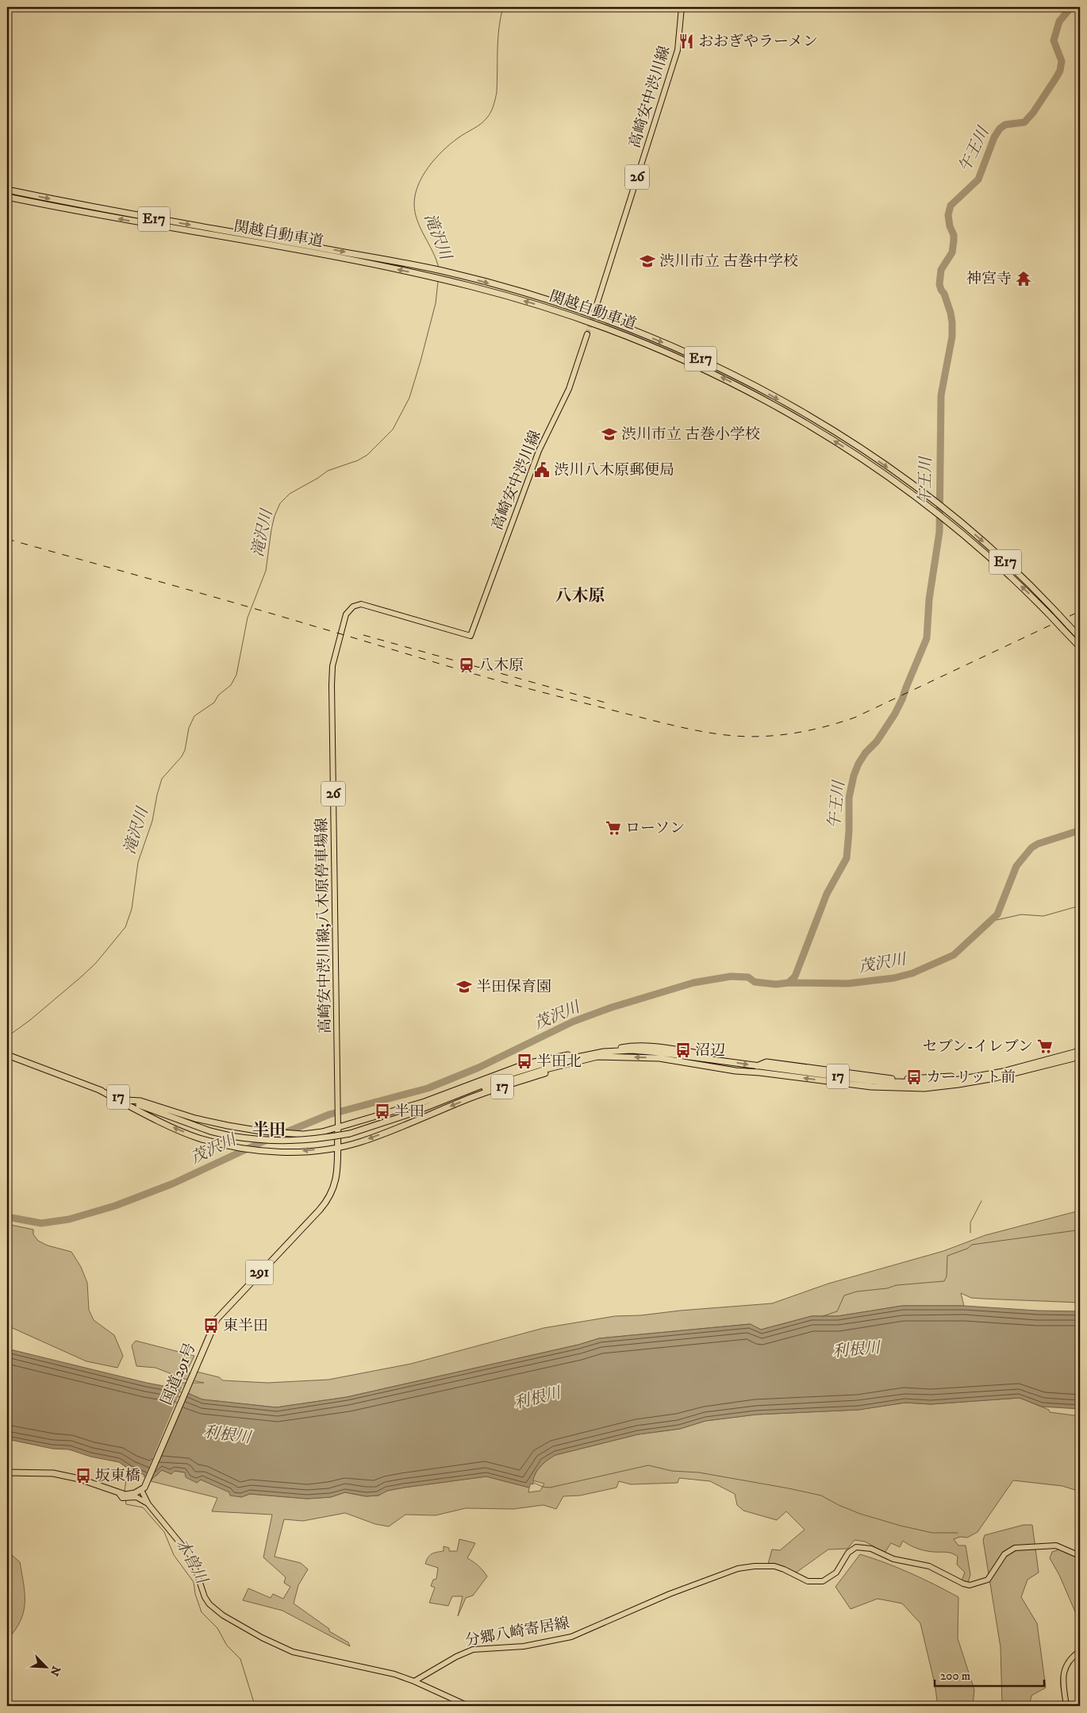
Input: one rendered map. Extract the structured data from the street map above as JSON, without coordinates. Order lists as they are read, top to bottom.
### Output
{
  "streets": {
    "highway": [
      "E17",
      "関越自動車道",
      "17",
      "291",
      "国道291号"
    ],
    "main road": [
      "高崎安中渋川線",
      "26",
      "高崎安中渋川線;八木原停車場線",
      "分郷八崎寄居線"
    ]
  },
  "crossings": [
    ["高崎安中渋川線", "高崎安中渋川線;八木原停車場線"],
    ["高崎安中渋川線;八木原停車場線", "17"],
    ["高崎安中渋川線;八木原停車場線", "国道291号"],
    ["17", "国道291号"]
  ],
  "districts": ["八木原", "半田"],
  "water": [
    "午王川",
    "滝沢川",
    "茂沢川",
    "利根川",
    "木曽川"
  ],
  "places": {
    "restaurant": ["おおぎやラーメン"],
    "school or university": ["渋川市立 古巻中学校", "渋川市立 古巻小学校", "半田保育園"],
    "temple": ["神宮寺"],
    "public building": ["渋川八木原郵便局"],
    "station": ["八木原"],
    "supermarket": ["ローソン", "セブン-イレブン"],
    "bus stop": [
      "沼辺",
      "半田北",
      "カーリット前",
      "半田",
      "東半田",
      "坂東橋"
    ]
  },
  "scale_bar": "200 m",
  "north": "bottom right"
}
